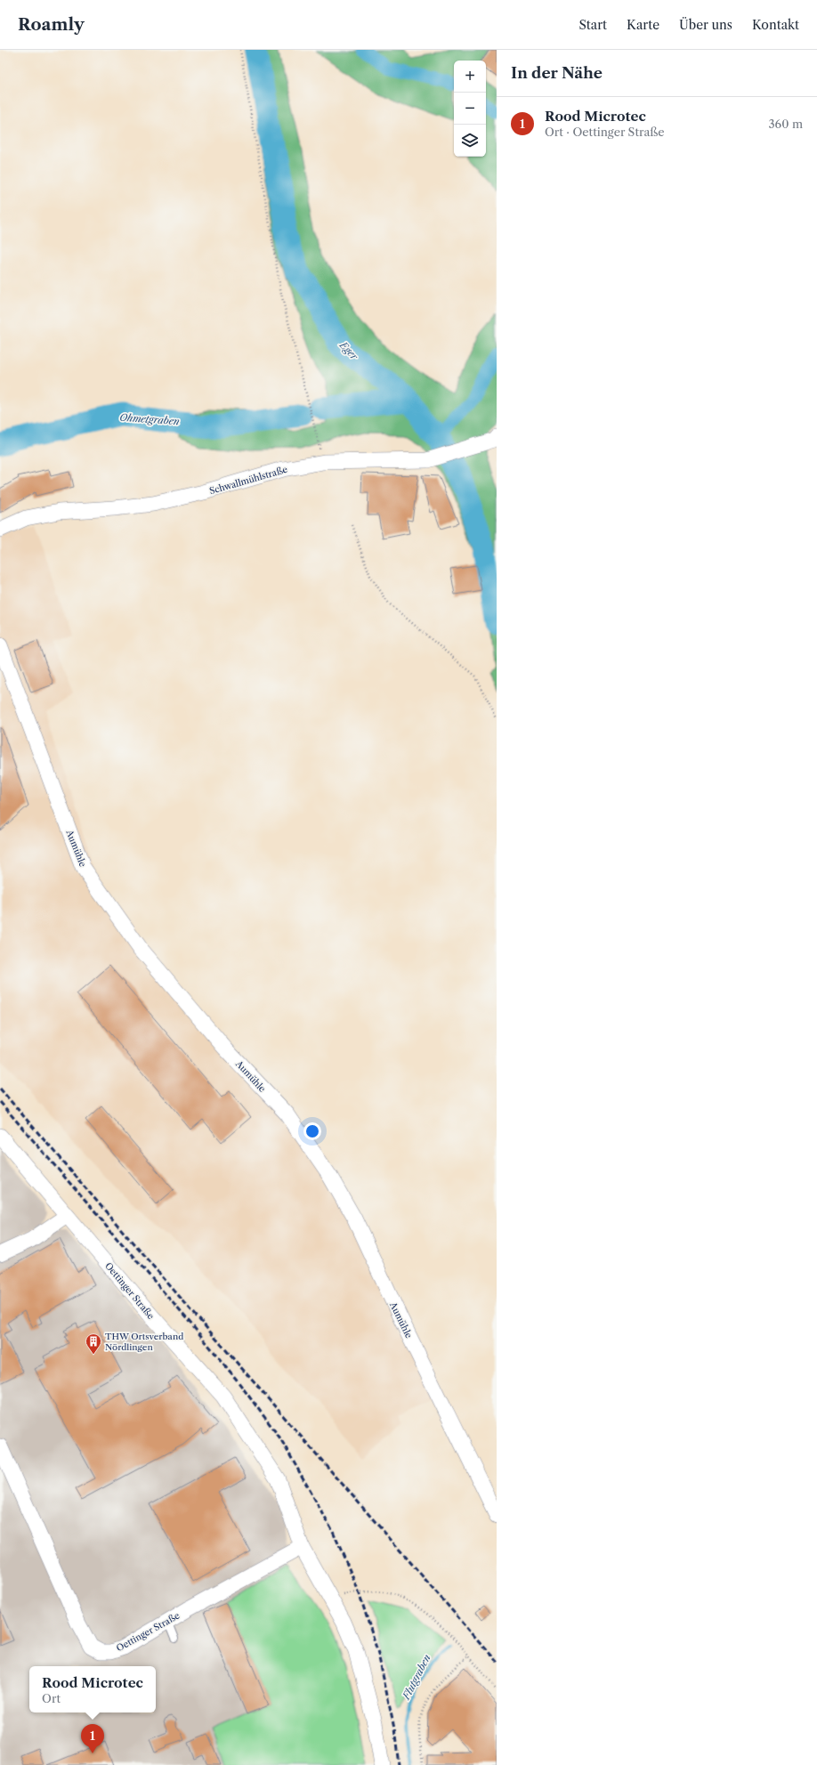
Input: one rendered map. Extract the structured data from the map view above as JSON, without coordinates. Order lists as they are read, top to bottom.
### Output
{
  "streets": {
    "street": ["Schwallmühlstraße", "Aumühle", "Oettinger Straße"]
  },
  "water": ["Eger", "Ohmetgraben", "Flutgraben"],
  "places": {
    "building": ["THW Ortsverband Nördlingen"]
  },
  "page": {
    "header": "Roamly",
    "nav": [
      "Start",
      "Karte",
      "Über uns",
      "Kontakt"
    ],
    "heading": "In der Nähe",
    "map_buttons": ["+", "−"],
    "list": [
      {
        "mark": "1",
        "name": "Rood Microtec",
        "note": "Ort · Oettinger Straße",
        "value": "360 m"
      }
    ],
    "popup": ["Rood Microtec", "Ort"],
    "pins": "1"
  }
}
